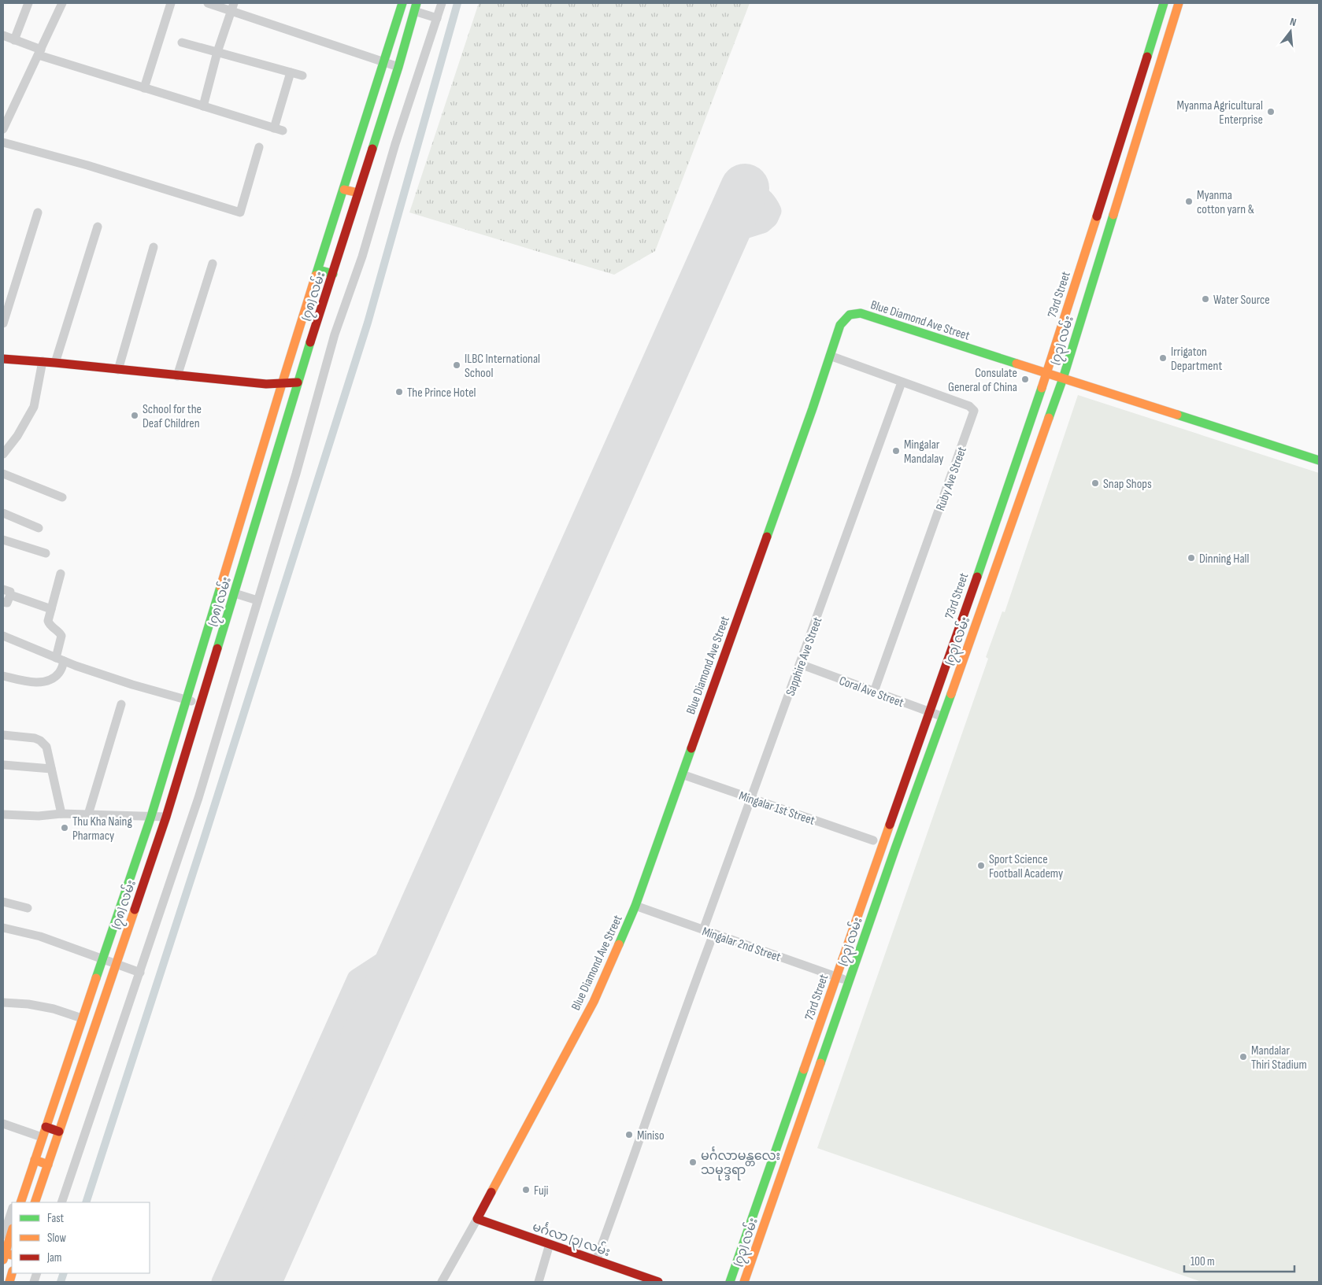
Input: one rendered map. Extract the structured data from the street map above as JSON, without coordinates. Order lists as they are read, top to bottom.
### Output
{
  "streets": {
    "main road": [
      "73rd Street",
      "(၇၈) လမ်း",
      "Blue Diamond Ave Street",
      "(၇၃) လမ်း",
      "မင်္ဂလာ (၃) လမ်း"
    ],
    "street": [
      "Ruby Ave Street",
      "Sapphire Ave Street",
      "Coral Ave Street",
      "Mingalar 1st Street",
      "Mingalar 2nd Street"
    ]
  },
  "crossings": [
    ["73rd Street", "Blue Diamond Ave Street"],
    ["73rd Street", "Coral Ave Street"],
    ["73rd Street", "Mingalar 2nd Street"],
    ["Blue Diamond Ave Street", "(၇၃) လမ်း"],
    ["Blue Diamond Ave Street", "Ruby Ave Street"],
    ["Blue Diamond Ave Street", "Mingalar 1st Street"],
    ["Blue Diamond Ave Street", "Mingalar 2nd Street"],
    ["Blue Diamond Ave Street", "မင်္ဂလာ (၃) လမ်း"],
    ["(၇၃) လမ်း", "Coral Ave Street"],
    ["(၇၃) လမ်း", "Mingalar 2nd Street"],
    ["Ruby Ave Street", "Sapphire Ave Street"],
    ["Ruby Ave Street", "Coral Ave Street"],
    ["Sapphire Ave Street", "Coral Ave Street"],
    ["Sapphire Ave Street", "Mingalar 1st Street"],
    ["Sapphire Ave Street", "Mingalar 2nd Street"]
  ],
  "places": [
    "Myanma Agricultural Enterprise",
    "Myanma cotton yarn &",
    "Water Source",
    "Irrigaton Department",
    "ILBC International School",
    "Consulate General of China",
    "The Prince Hotel",
    "School for the Deaf Children",
    "Mingalar Mandalay",
    "Snap Shops",
    "Dinning Hall",
    "Thu Kha Naing Pharmacy",
    "Sport Science Football Academy",
    "Mandalar Thiri Stadium",
    "Miniso",
    "မင်္ဂလာမန္တလေး သမုဒ္ဒရာ",
    "Fuji"
  ],
  "legend": ["Fast", "Slow", "Jam"],
  "scale_bar": "100 m",
  "north": "top"
}
